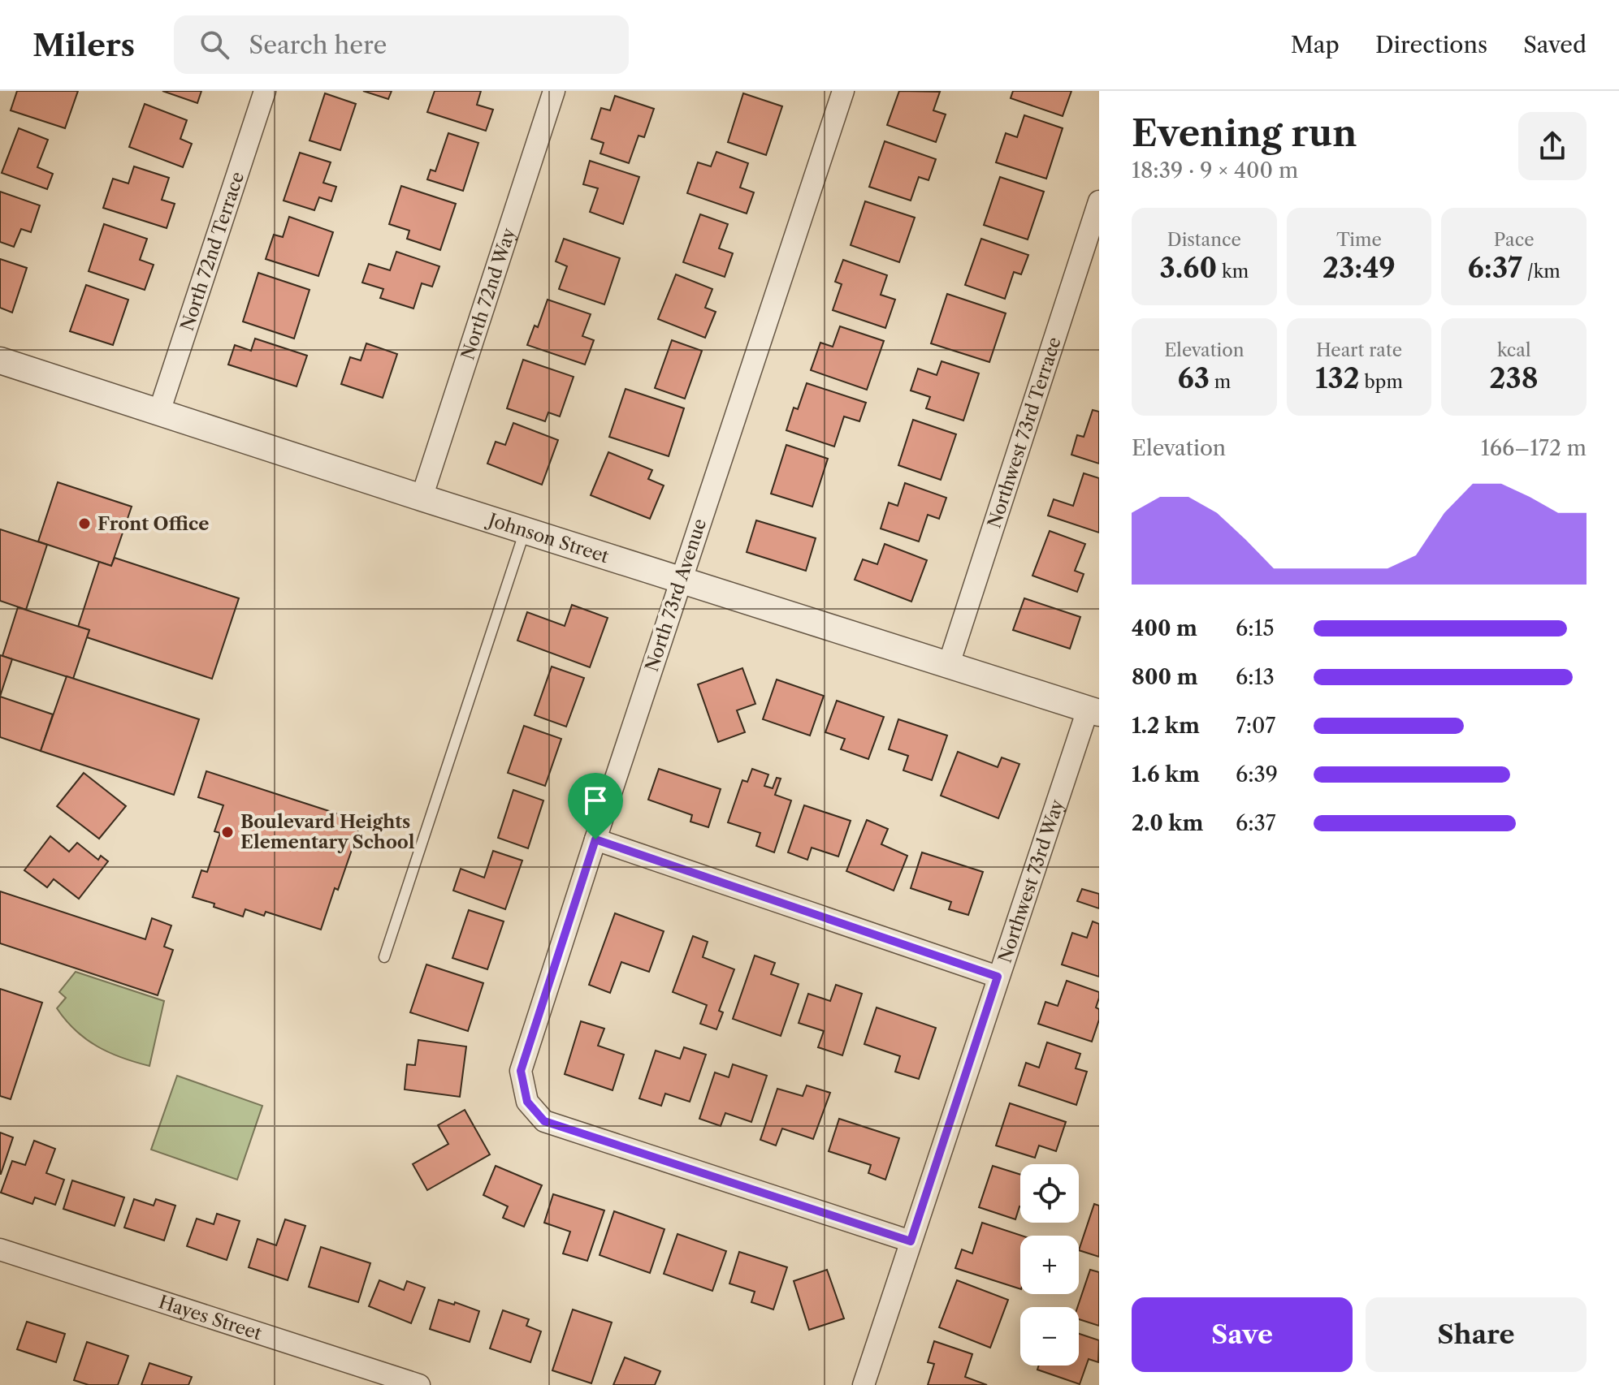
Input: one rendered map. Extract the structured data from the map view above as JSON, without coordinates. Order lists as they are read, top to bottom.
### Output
{
  "streets": {
    "street": [
      "North 72nd Terrace",
      "North 72nd Way",
      "Northwest 73rd Terrace",
      "Johnson Street",
      "North 73rd Avenue",
      "Northwest 73rd Way",
      "Hayes Street"
    ]
  },
  "crossings": [
    ["North 72nd Terrace", "Johnson Street"],
    ["North 72nd Way", "Johnson Street"],
    ["Northwest 73rd Terrace", "Johnson Street"],
    ["Johnson Street", "North 73rd Avenue"],
    ["Johnson Street", "Northwest 73rd Way"],
    ["North 73rd Avenue", "Northwest 73rd Way"]
  ],
  "places": ["Front Office", "Boulevard Heights Elementary School"],
  "page": {
    "header": "Milers",
    "search": "Search here",
    "nav": ["Map", "Directions", "Saved"],
    "heading": ["Evening run", "18:39 · 9 × 400 m"],
    "stats": [
      ["Distance", "3.60 km"],
      ["Time", "23:49"],
      ["Pace", "6:37 /km"],
      ["Elevation", "63 m"],
      ["Heart rate", "132 bpm"],
      ["kcal", "238"]
    ],
    "chart": ["Elevation", "166–172 m"],
    "list": [
      {
        "name": "400 m",
        "note": "6:15"
      },
      {
        "name": "800 m",
        "note": "6:13"
      },
      {
        "name": "1.2 km",
        "note": "7:07"
      },
      {
        "name": "1.6 km",
        "note": "6:39"
      },
      {
        "name": "2.0 km",
        "note": "6:37"
      }
    ],
    "map_buttons": ["+", "−"],
    "buttons": ["Save", "Share"]
  }
}
